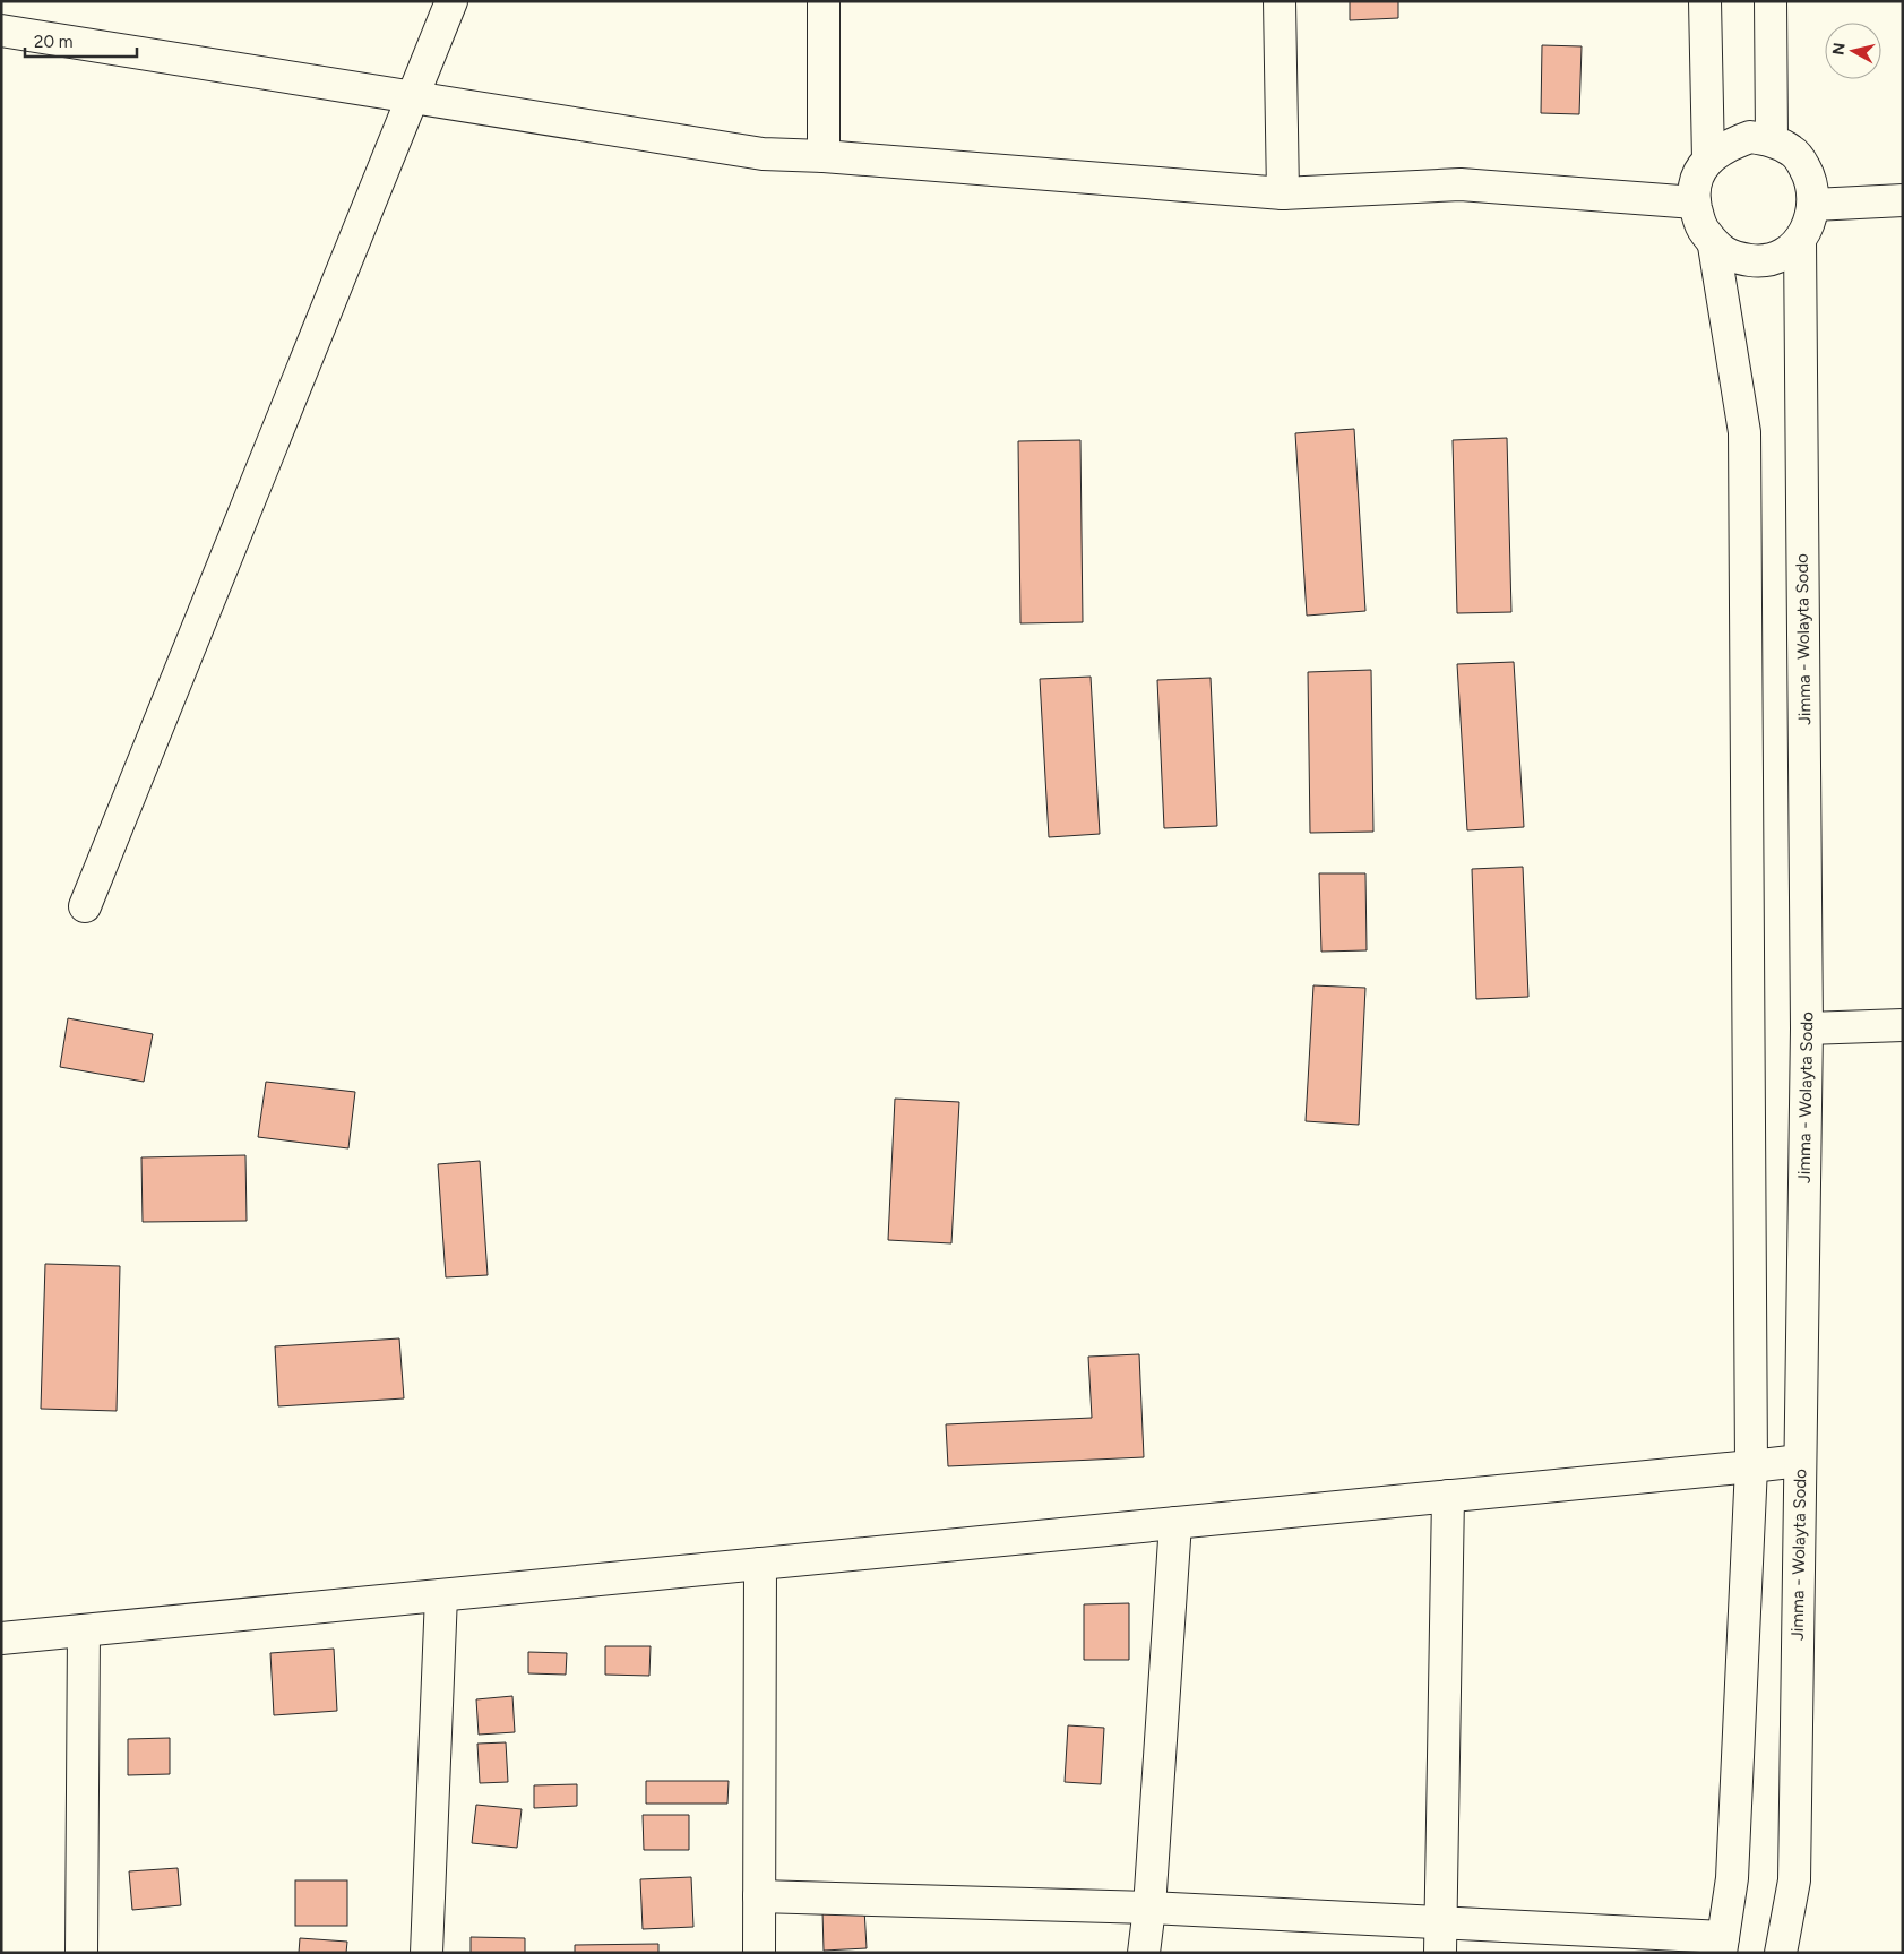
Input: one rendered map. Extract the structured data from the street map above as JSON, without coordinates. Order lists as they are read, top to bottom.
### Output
{
  "streets": {
    "main road": ["Jimma - Wolayta Sodo"]
  },
  "scale_bar": "20 m",
  "north": "left"
}
